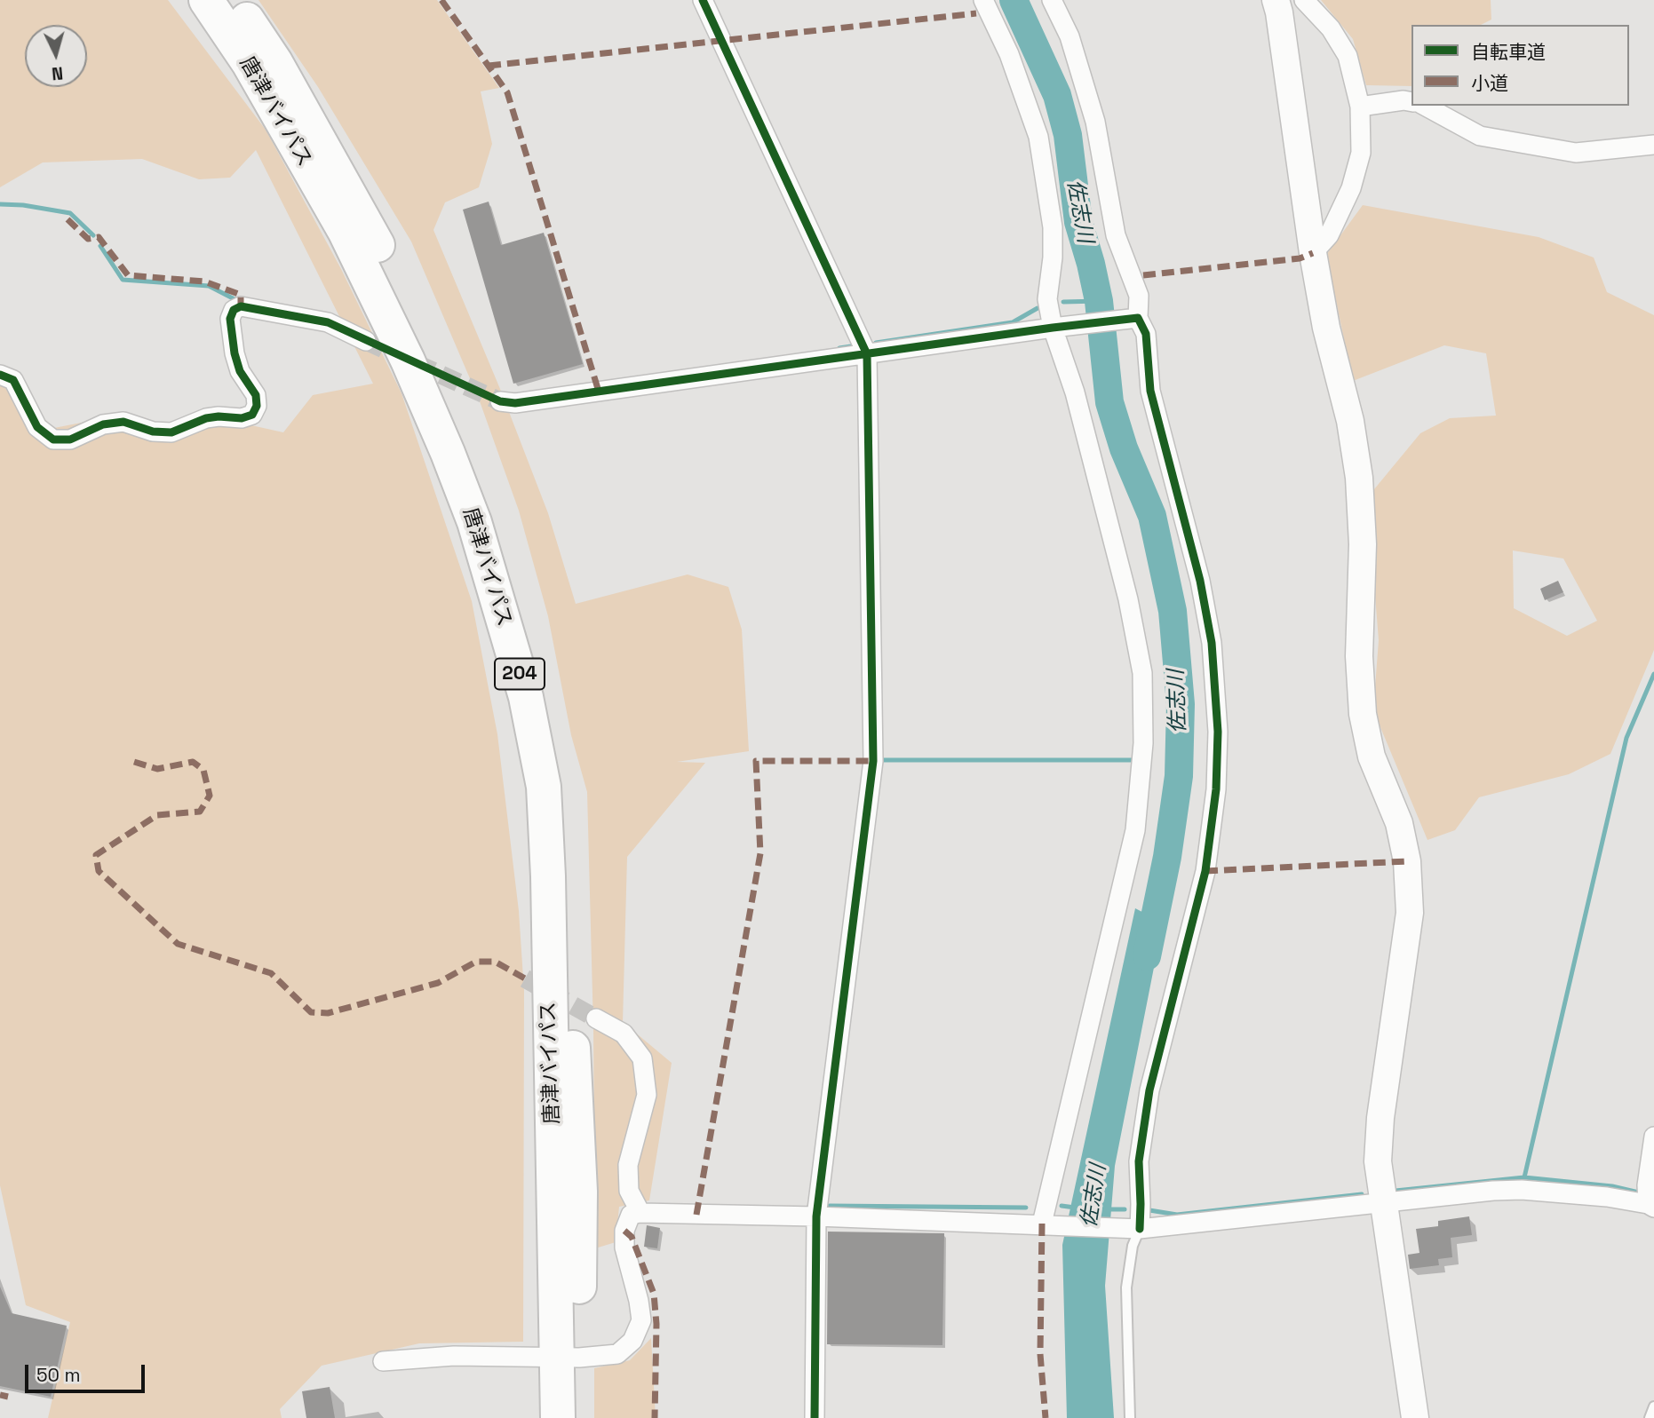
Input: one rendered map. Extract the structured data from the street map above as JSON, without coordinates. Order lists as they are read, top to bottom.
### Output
{
  "streets": {
    "highway": ["唐津バイパス", "204"]
  },
  "water": ["佐志川"],
  "legend": ["自転車道", "小道"],
  "scale_bar": "50 m",
  "north": "bottom"
}
